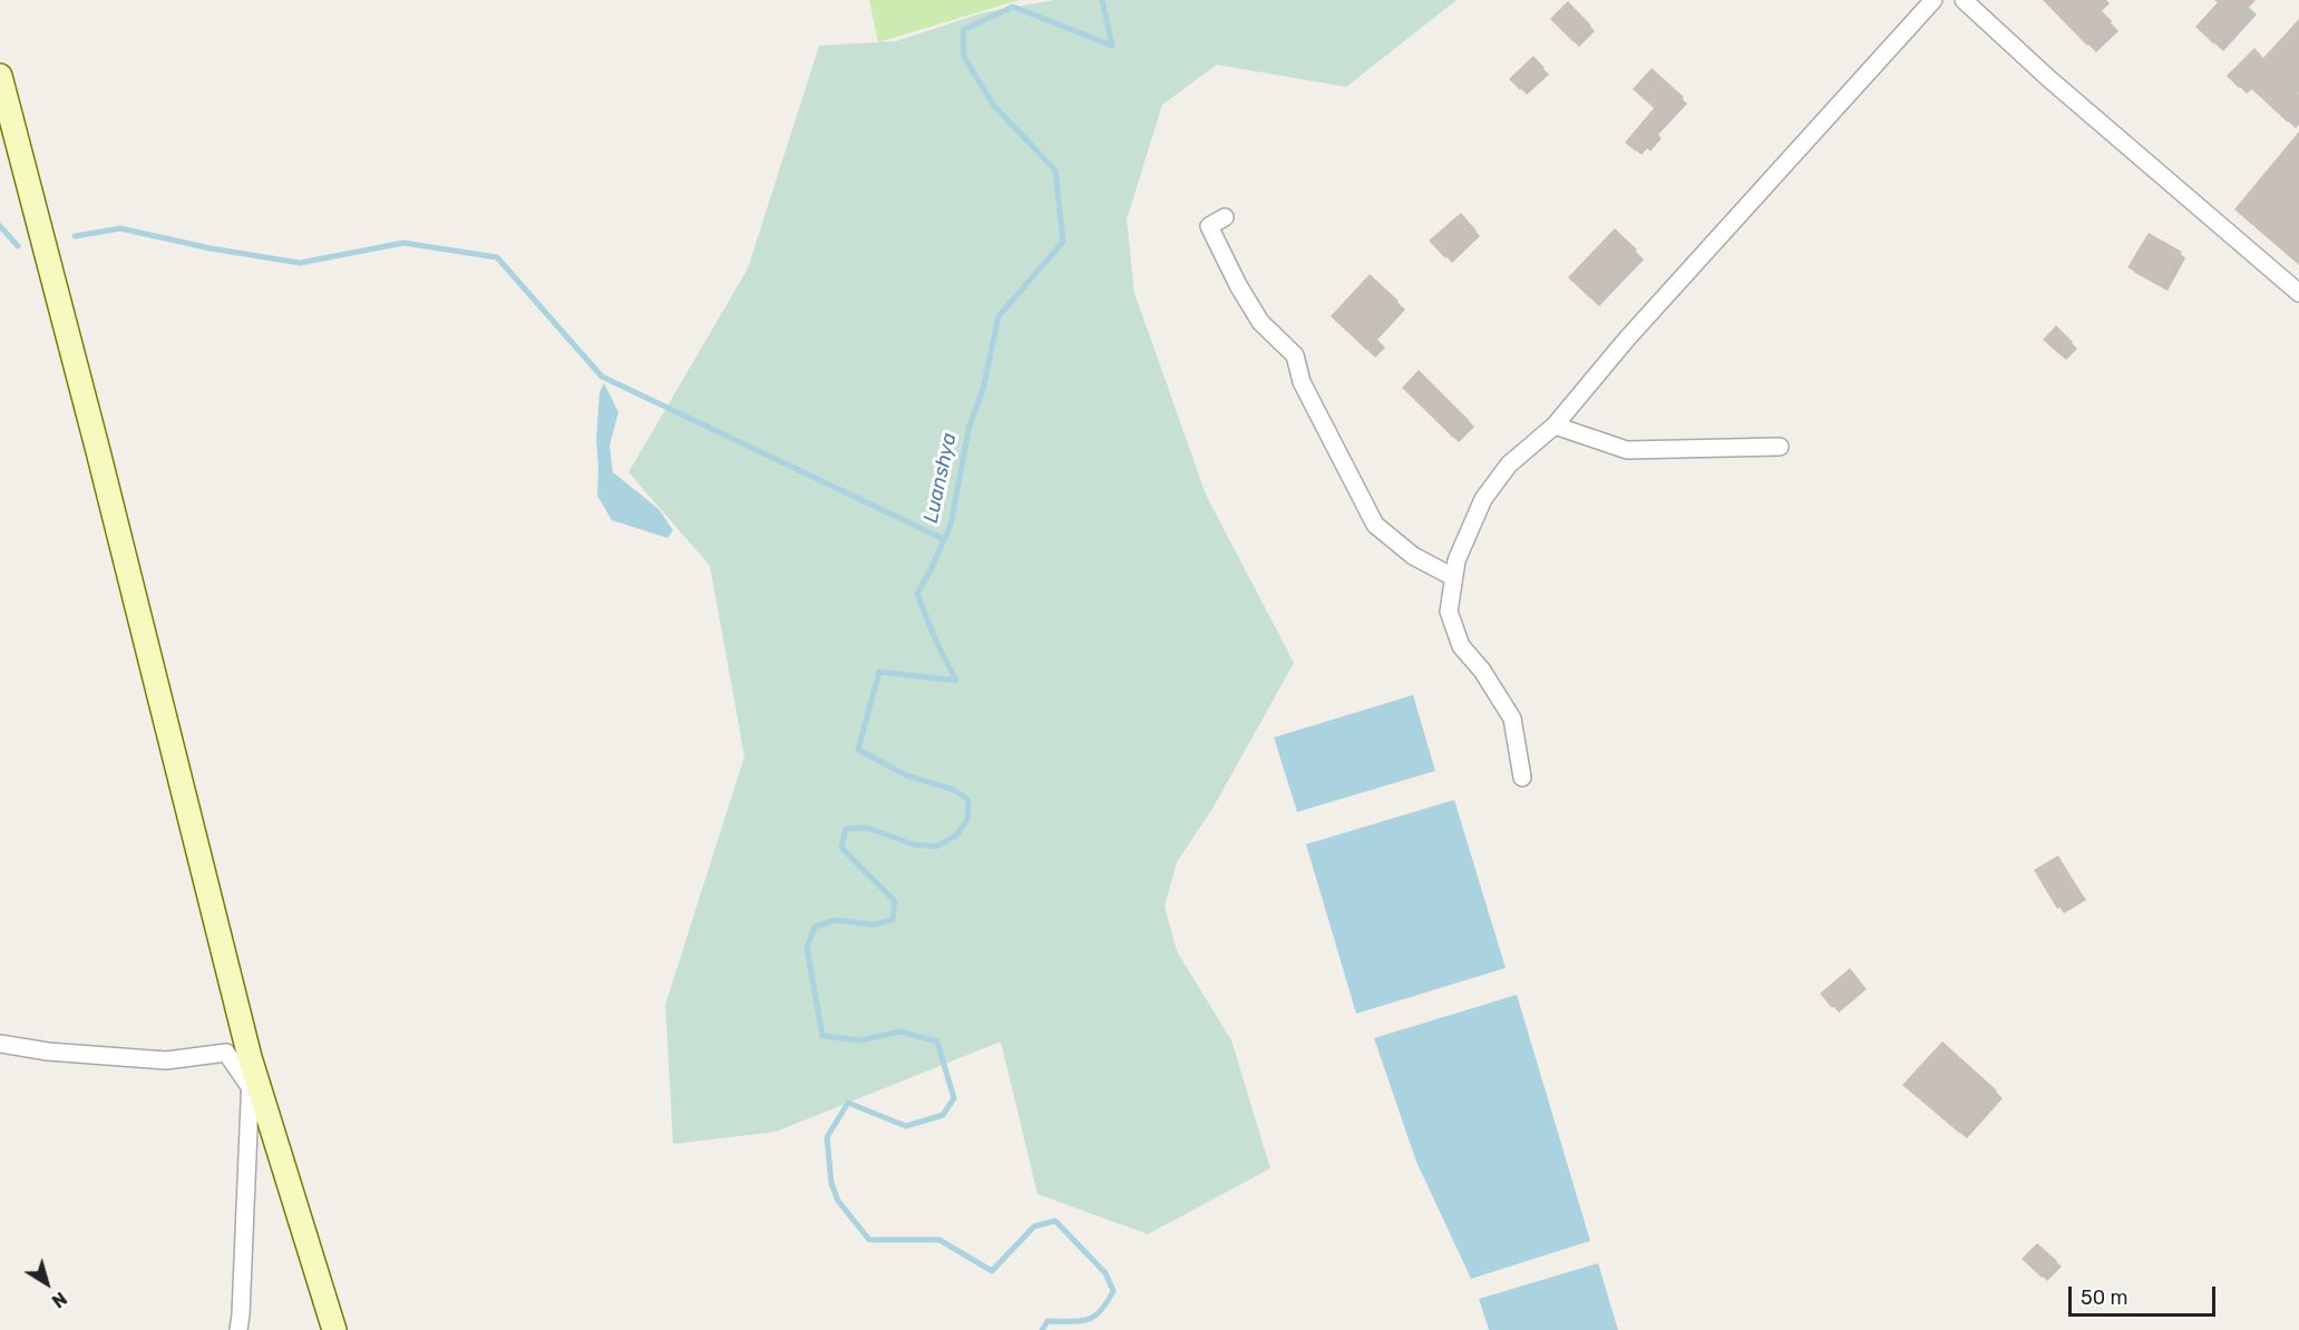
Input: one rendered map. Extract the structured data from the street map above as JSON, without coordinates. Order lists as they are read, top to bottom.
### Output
{
  "water": ["Luanshya"],
  "scale_bar": "50 m",
  "north": "bottom right"
}
